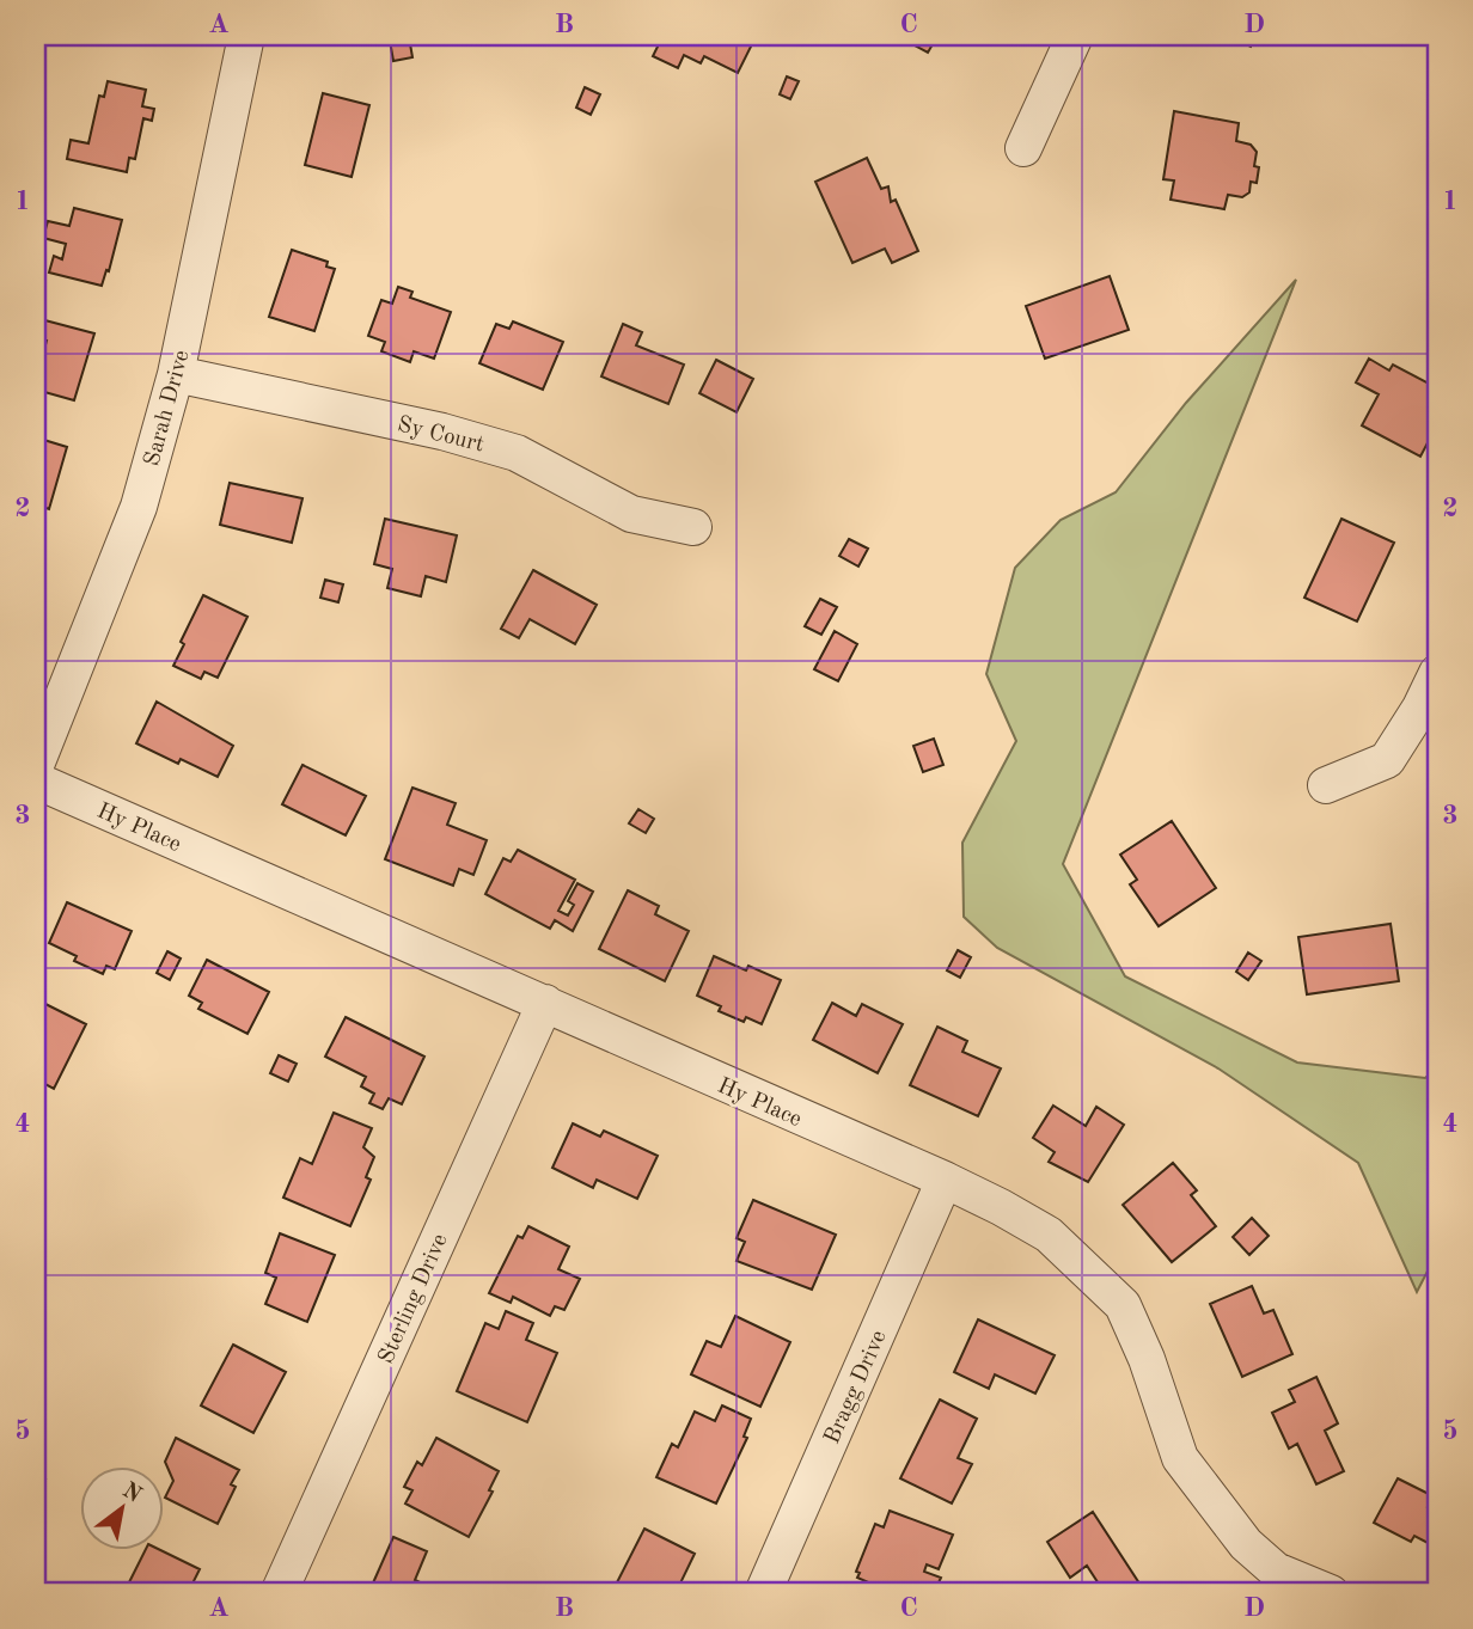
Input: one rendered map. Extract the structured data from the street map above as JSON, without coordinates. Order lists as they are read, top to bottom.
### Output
{
  "streets": {
    "street": [
      "Sarah Drive",
      "Sy Court",
      "Hy Place",
      "Sterling Drive",
      "Bragg Drive"
    ]
  },
  "crossings": [
    ["Sarah Drive", "Sy Court"],
    ["Hy Place", "Sterling Drive"],
    ["Hy Place", "Bragg Drive"]
  ],
  "north": "top right",
  "grid": {
    "columns": [
      "A",
      "B",
      "C",
      "D"
    ],
    "rows": [
      "1",
      "2",
      "3",
      "4",
      "5"
    ]
  }
}
